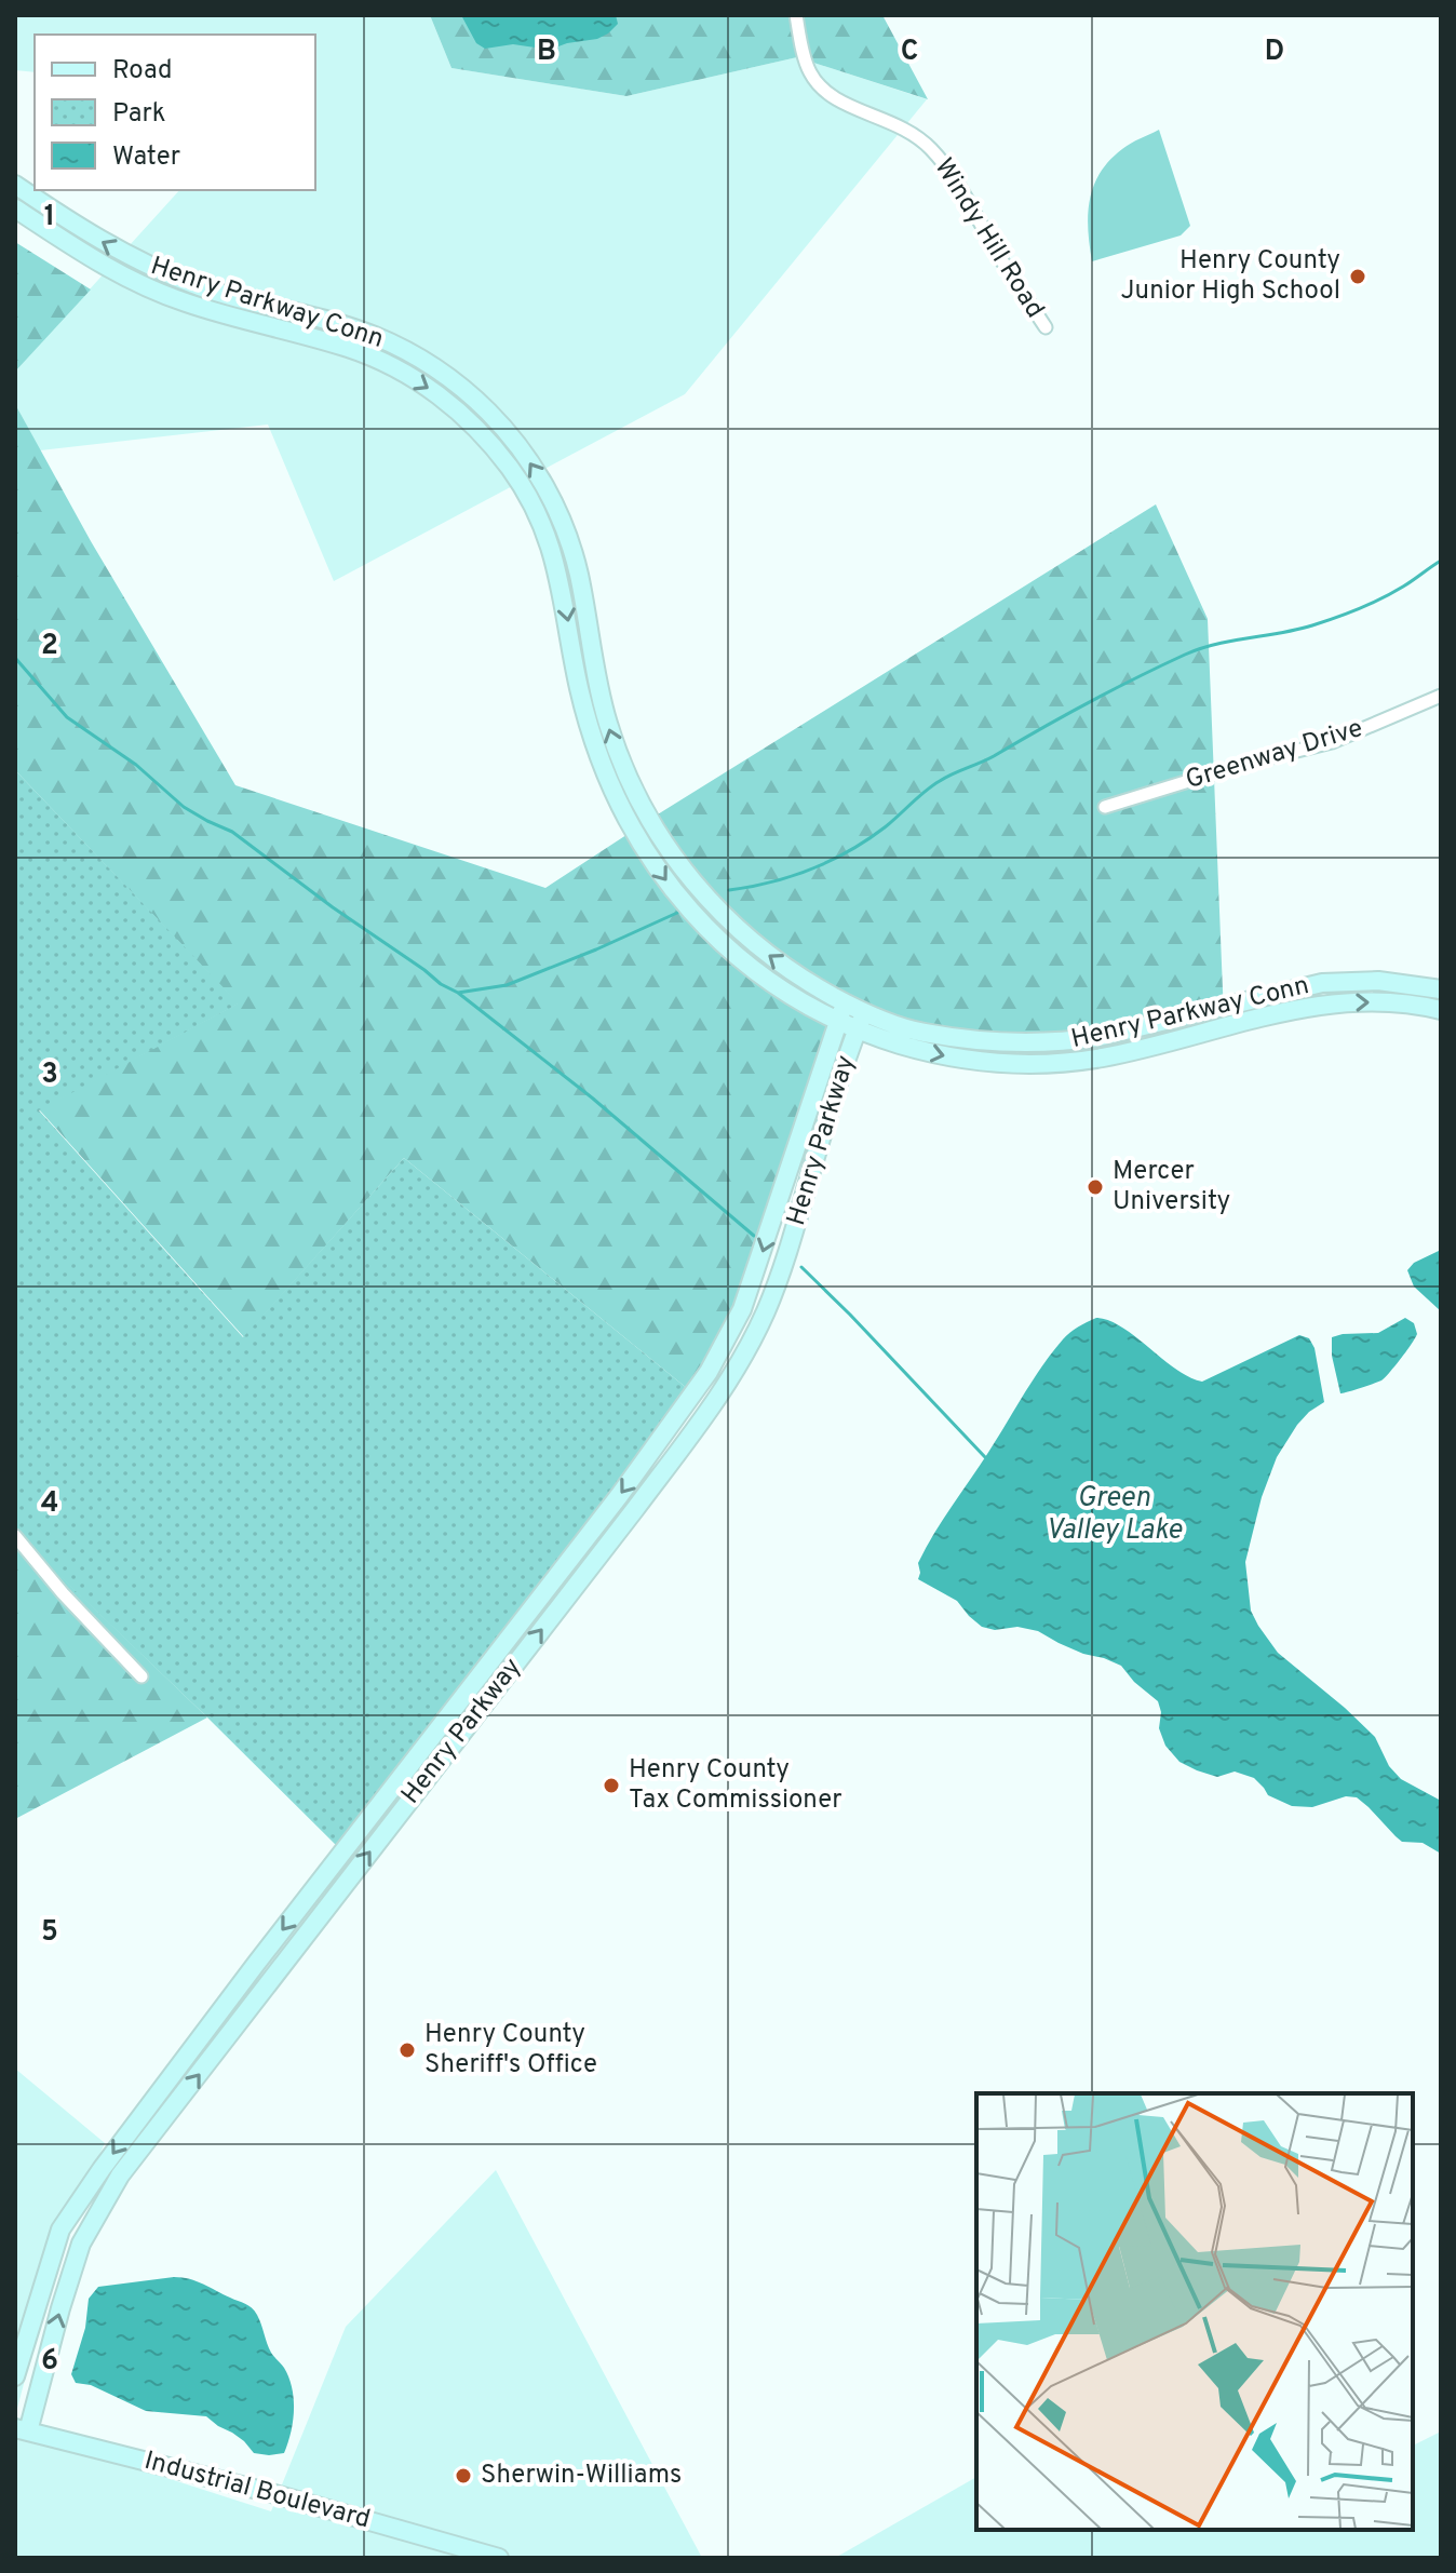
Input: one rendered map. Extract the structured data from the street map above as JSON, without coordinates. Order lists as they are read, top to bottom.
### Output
{
  "streets": {
    "street": [
      "Windy Hill Road",
      "Henry Parkway Conn",
      "Greenway Drive",
      "Henry Parkway",
      "Industrial Boulevard"
    ]
  },
  "crossings": [
    ["Henry Parkway Conn", "Henry Parkway"],
    ["Henry Parkway", "Industrial Boulevard"]
  ],
  "water": ["Green Valley Lake"],
  "places": [
    "Henry County Junior High School",
    "Mercer University",
    "Henry County Tax Commissioner",
    "Henry County Sheriff's Office",
    "Sherwin-Williams"
  ],
  "legend": ["Road", "Park", "Water"],
  "grid": {
    "columns": ["B", "C", "D"],
    "rows": [
      "1",
      "2",
      "3",
      "4",
      "5",
      "6"
    ]
  }
}
